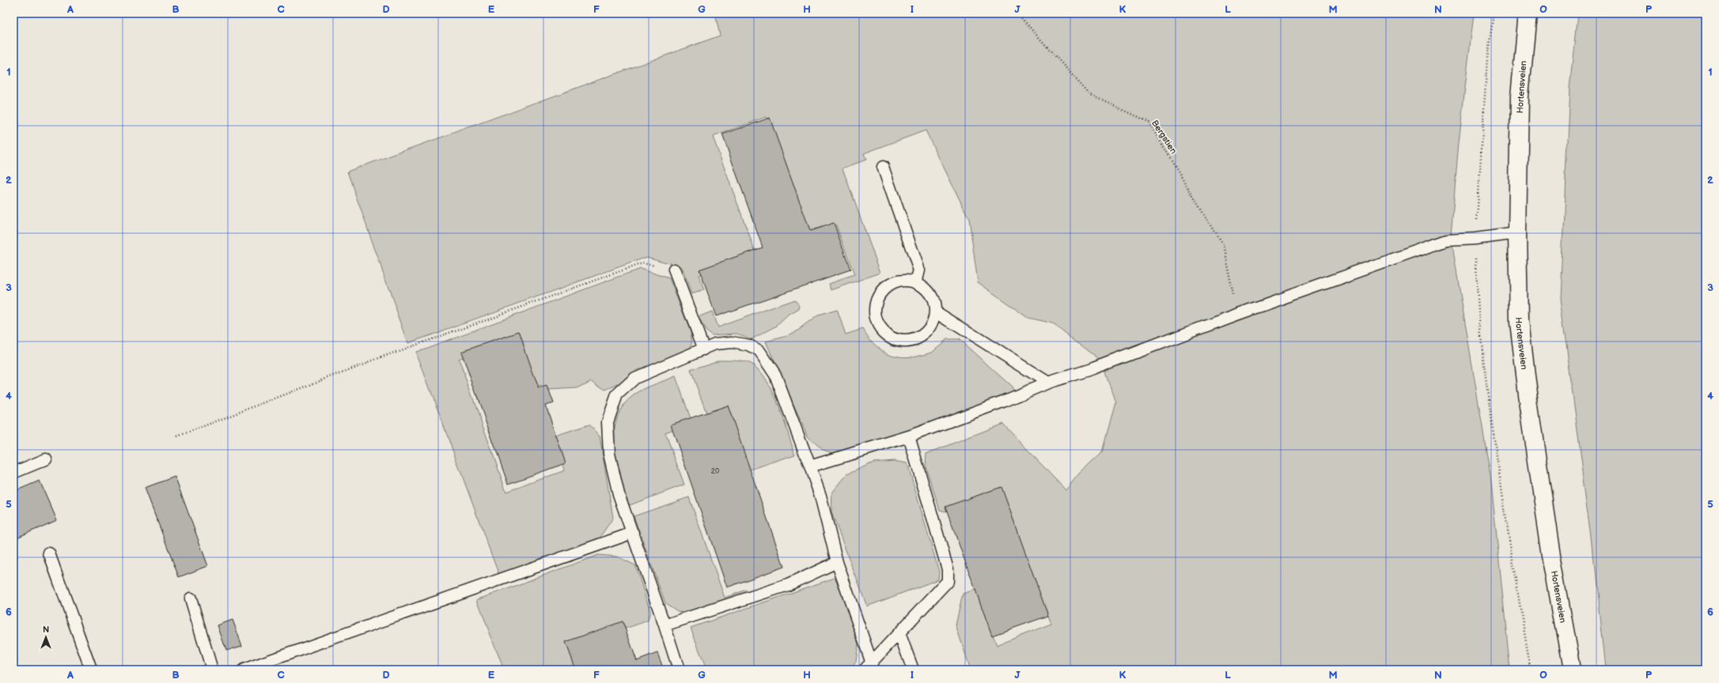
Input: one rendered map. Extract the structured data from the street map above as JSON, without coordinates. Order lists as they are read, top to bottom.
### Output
{
  "streets": {
    "main road": ["Hortensveien"],
    "path": ["Bergstien"]
  },
  "house_numbers": ["20"],
  "north": "top",
  "grid": {
    "columns": [
      "A",
      "B",
      "C",
      "D",
      "E",
      "F",
      "G",
      "H",
      "I",
      "J",
      "K",
      "L",
      "M",
      "N",
      "O",
      "P"
    ],
    "rows": [
      "1",
      "2",
      "3",
      "4",
      "5",
      "6"
    ]
  }
}
